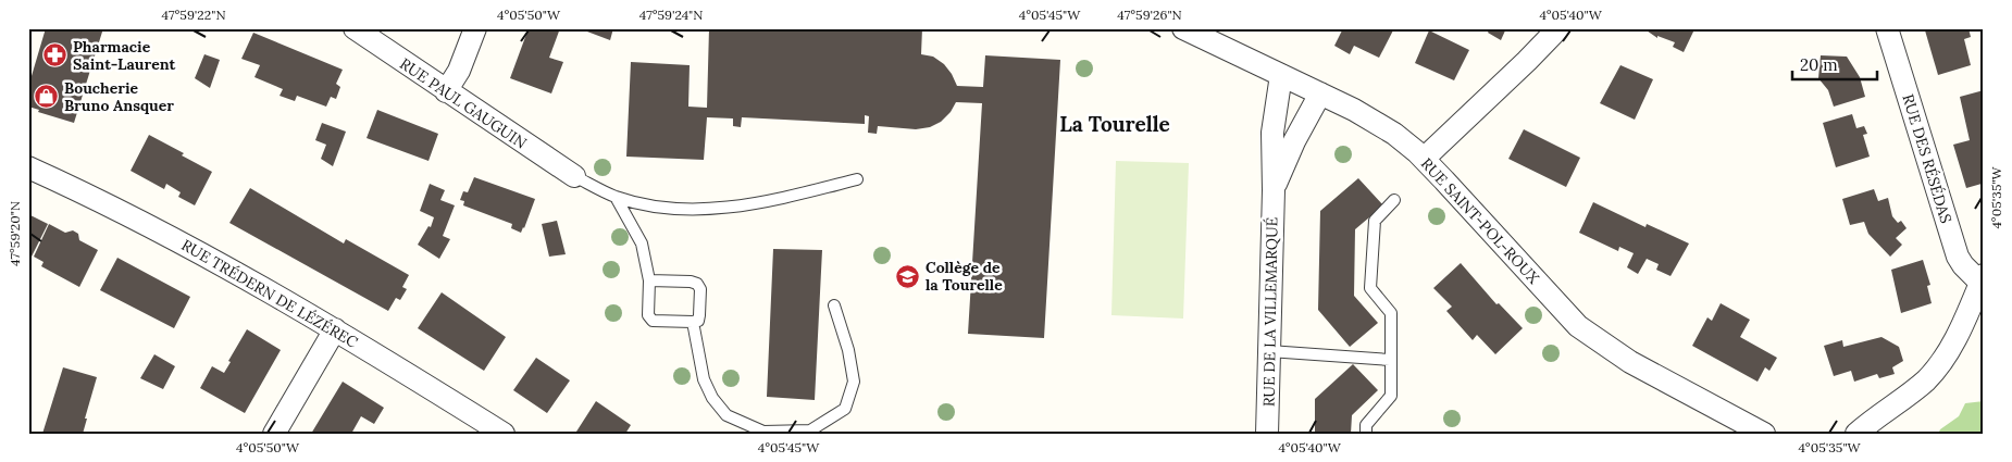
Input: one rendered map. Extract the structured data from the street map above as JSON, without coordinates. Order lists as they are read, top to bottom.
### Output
{
  "streets": {
    "street": [
      "RUE PAUL GAUGUIN",
      "RUE DES RÉSÉDAS",
      "RUE SAINT-POL-ROUX",
      "RUE TRÉDERN DE LÉZÉREC",
      "RUE DE LA VILLEMARQUÉ"
    ]
  },
  "crossings": [
    ["RUE SAINT-POL-ROUX", "RUE DE LA VILLEMARQUÉ"]
  ],
  "districts": ["La Tourelle"],
  "places": {
    "pharmacy": ["Pharmacie Saint-Laurent"],
    "shop": ["Boucherie Bruno Ansquer"],
    "school or university": ["Collège de la Tourelle"]
  },
  "scale_bar": "20 m",
  "coordinates": [
    "47°59'22\"N",
    "4°05'50\"W",
    "47°59'24\"N",
    "4°05'45\"W",
    "47°59'26\"N",
    "4°05'40\"W",
    "4°05'35\"W",
    "47°59'20\"N"
  ]
}
